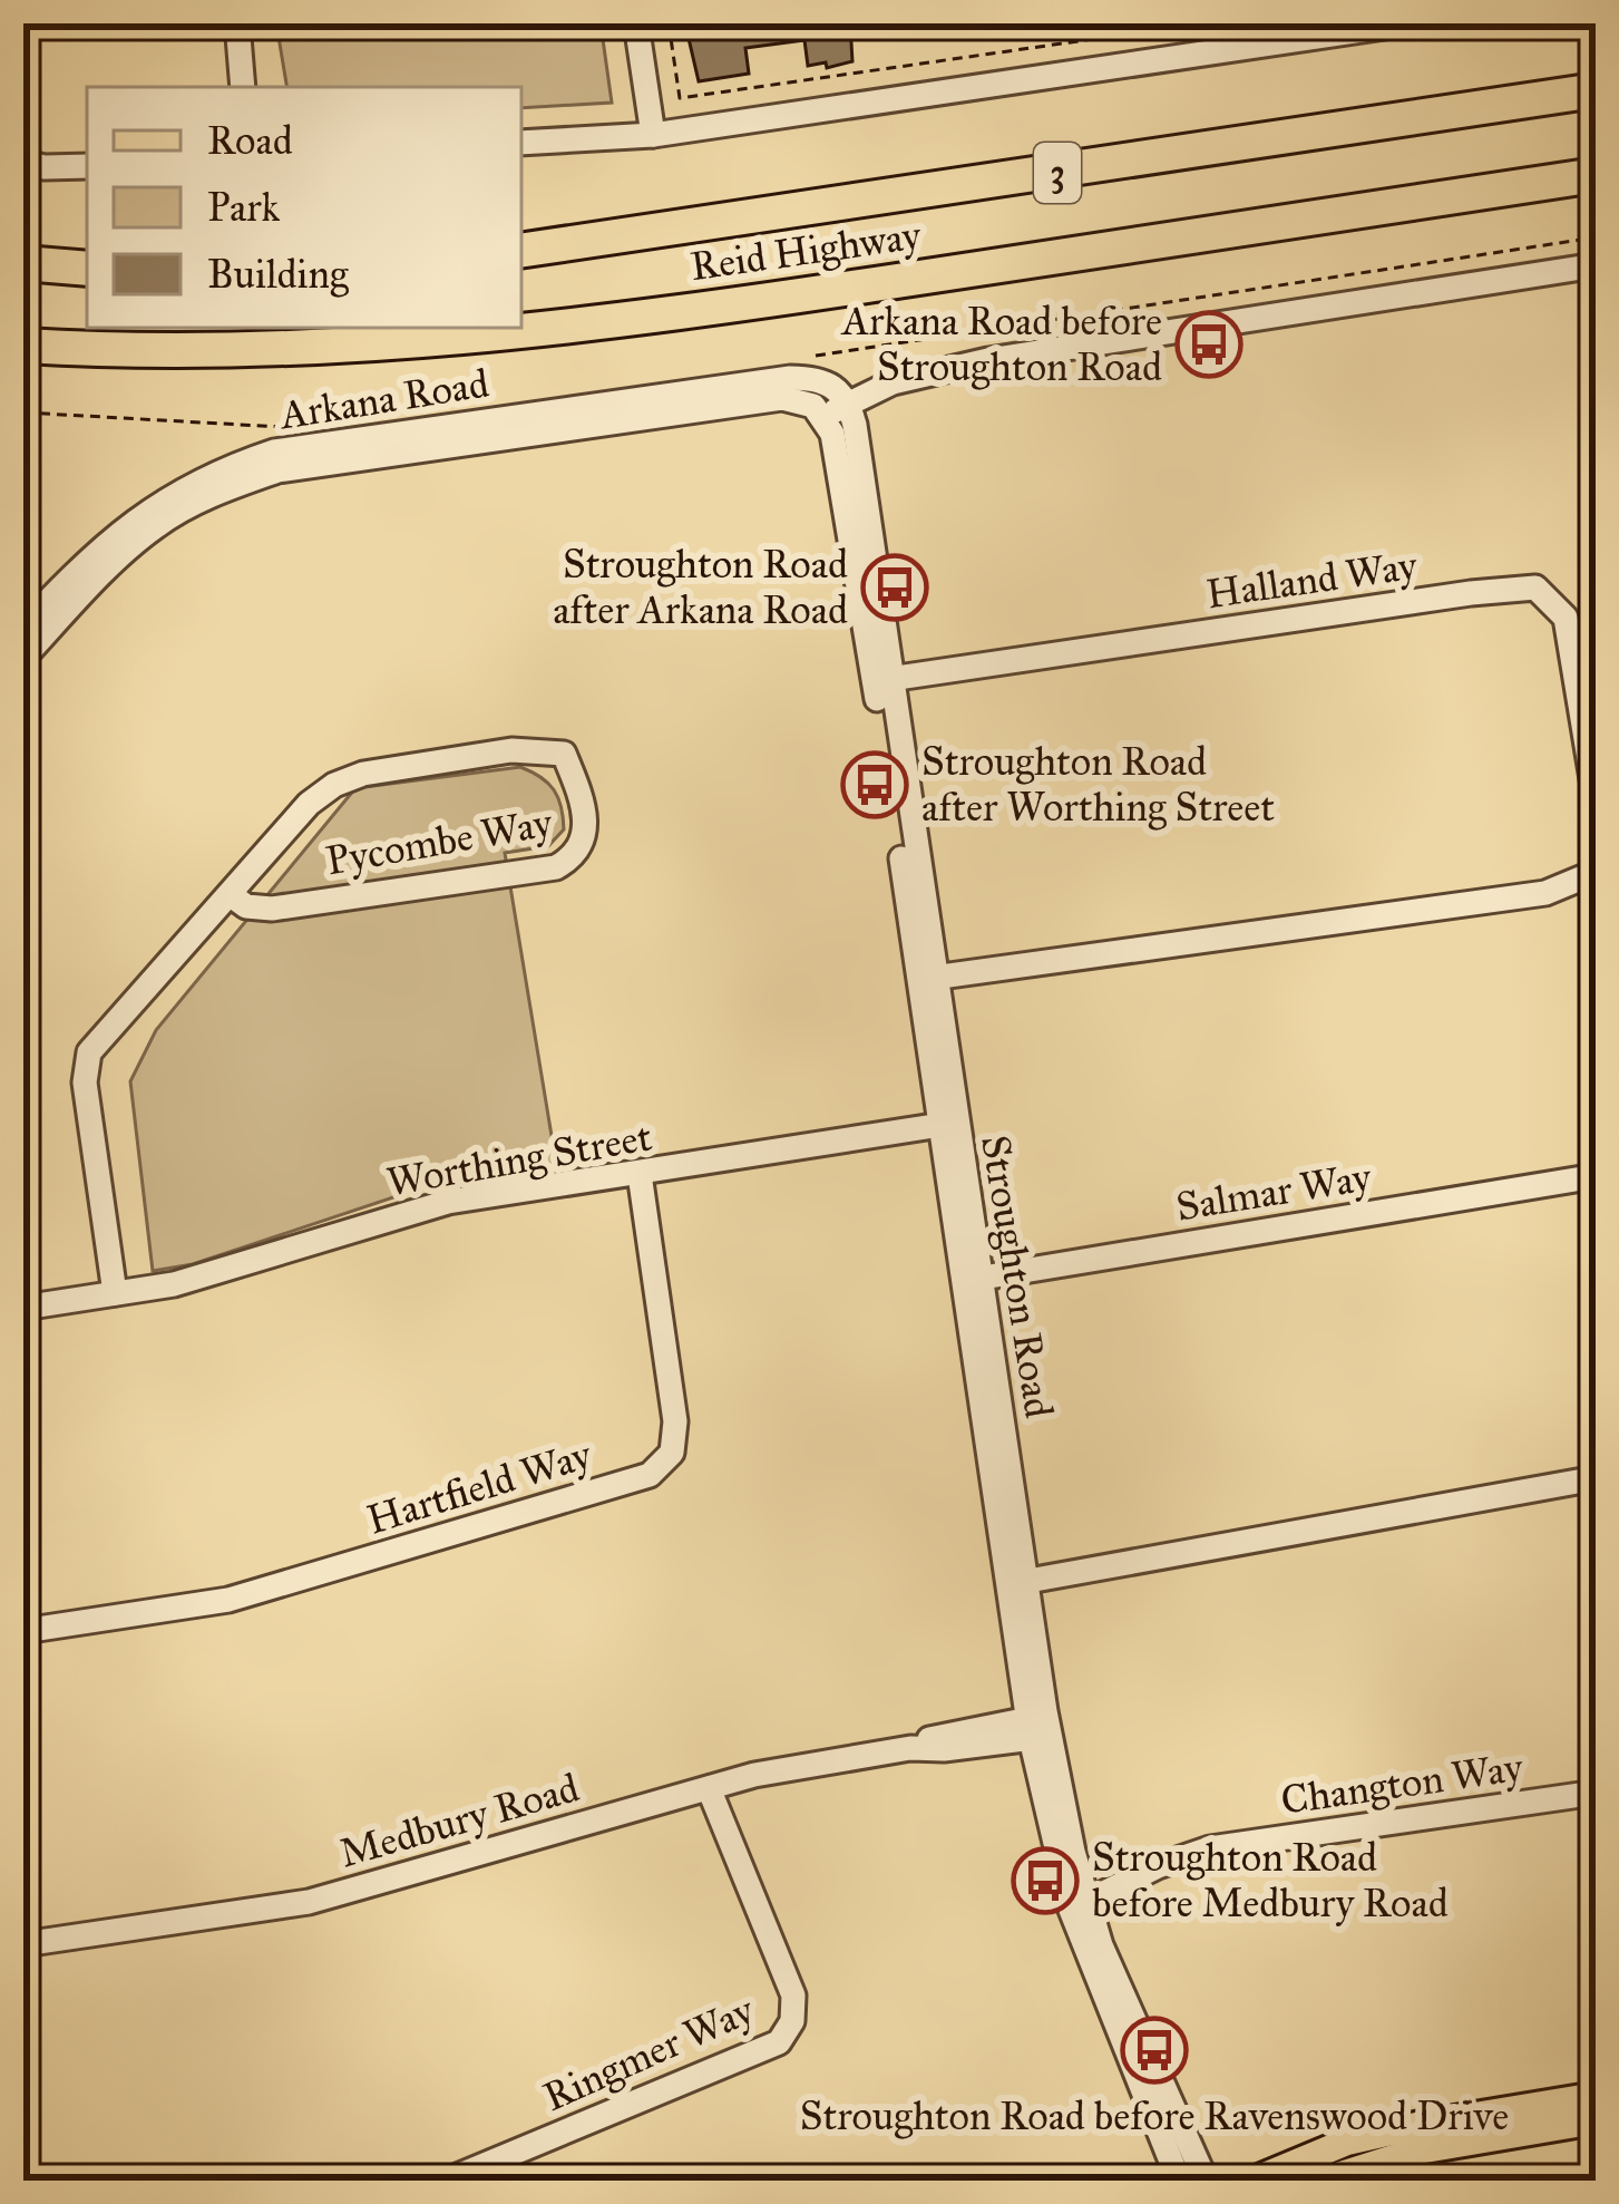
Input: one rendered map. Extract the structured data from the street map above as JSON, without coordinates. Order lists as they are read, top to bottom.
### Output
{
  "streets": {
    "highway": ["3", "Reid Highway"],
    "street": [
      "Arkana Road",
      "Halland Way",
      "Pycombe Way",
      "Worthing Street",
      "Salmar Way",
      "Stroughton Road",
      "Hartfield Way",
      "Changton Way",
      "Medbury Road",
      "Ringmer Way"
    ]
  },
  "crossings": [
    ["Arkana Road", "Stroughton Road"],
    ["Halland Way", "Stroughton Road"],
    ["Pycombe Way", "Worthing Street"],
    ["Worthing Street", "Stroughton Road"],
    ["Worthing Street", "Hartfield Way"],
    ["Salmar Way", "Stroughton Road"],
    ["Stroughton Road", "Changton Way"],
    ["Stroughton Road", "Medbury Road"],
    ["Medbury Road", "Ringmer Way"]
  ],
  "places": {
    "bus stop": [
      "Arkana Road before Stroughton Road",
      "Stroughton Road after Arkana Road",
      "Stroughton Road after Worthing Street",
      "Stroughton Road before Medbury Road",
      "Stroughton Road before Ravenswood Drive"
    ]
  },
  "legend": ["Road", "Park", "Building"]
}
